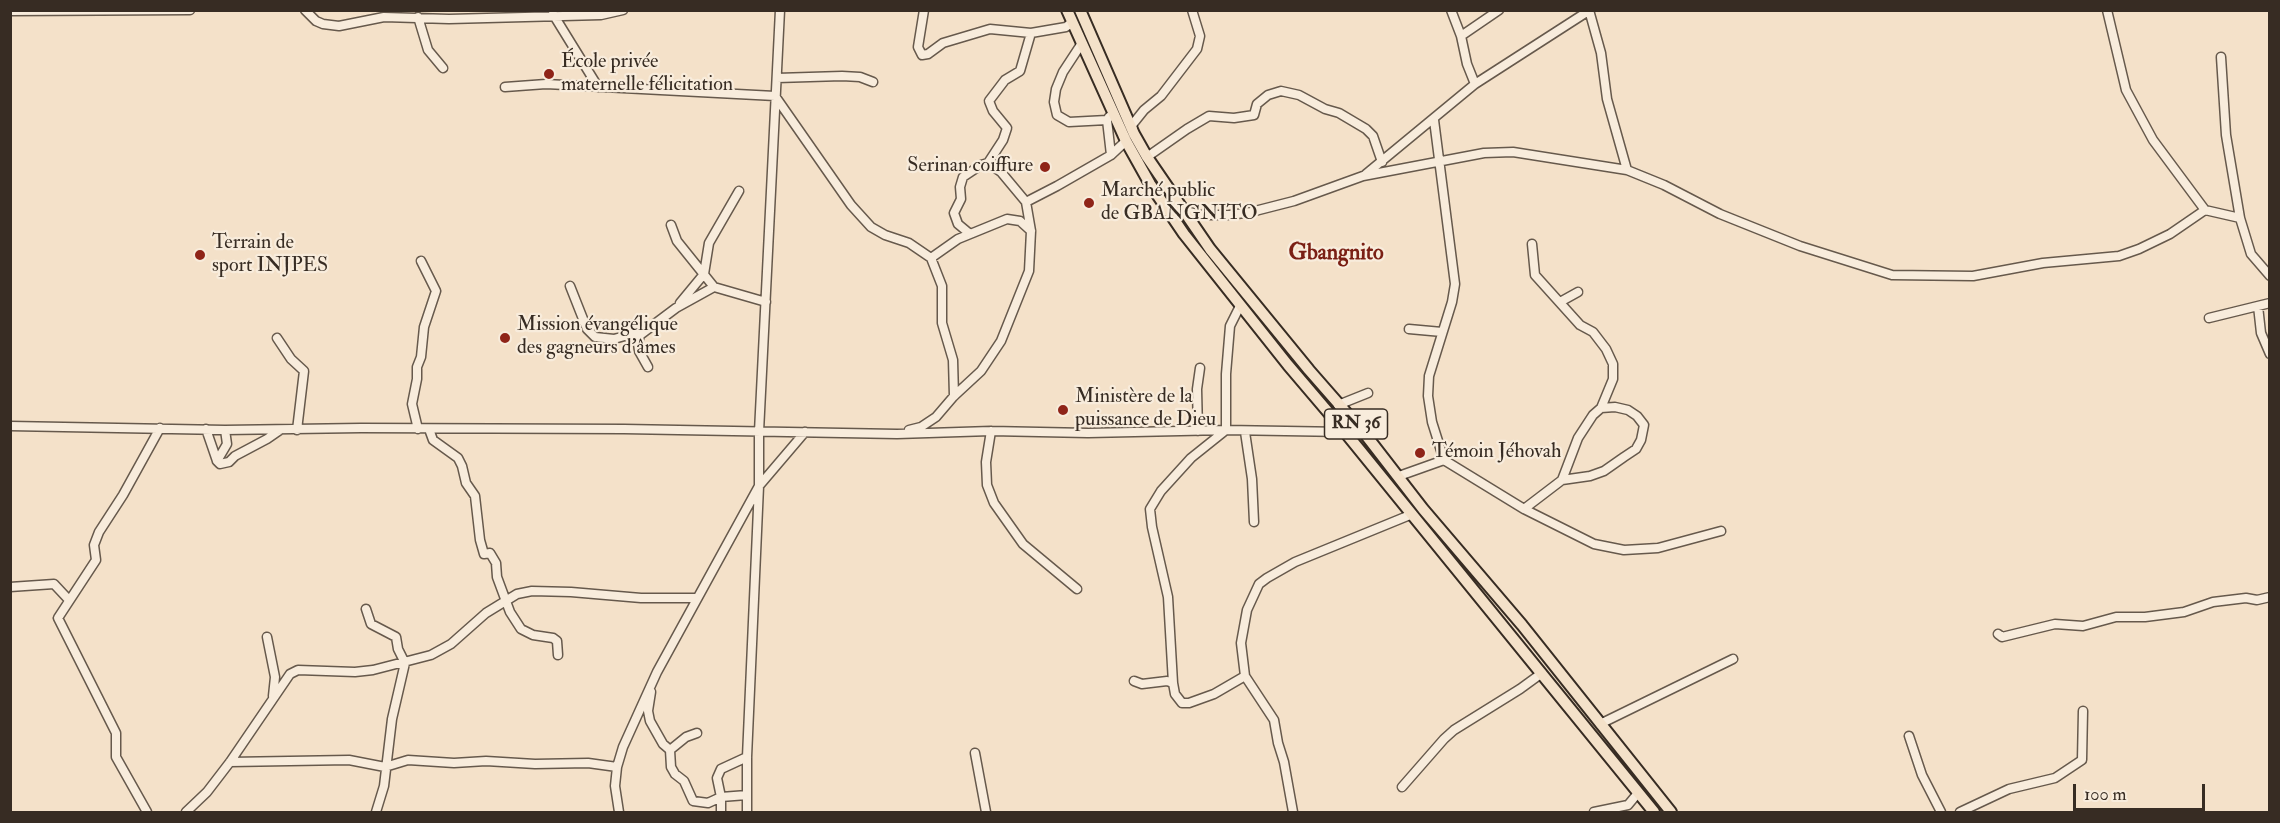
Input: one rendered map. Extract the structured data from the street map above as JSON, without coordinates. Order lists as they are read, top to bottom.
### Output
{
  "streets": {
    "main road": ["RN 36"]
  },
  "districts": ["Gbangnito"],
  "places": [
    "École privée maternelle félicitation",
    "Serinan coiffure",
    "Marché public de GBANGNITO",
    "Terrain de sport INJPES",
    "Mission évangélique des gagneurs d'âmes",
    "Ministère de la puissance de Dieu",
    "Témoin Jéhovah"
  ],
  "scale_bar": "100 m"
}
